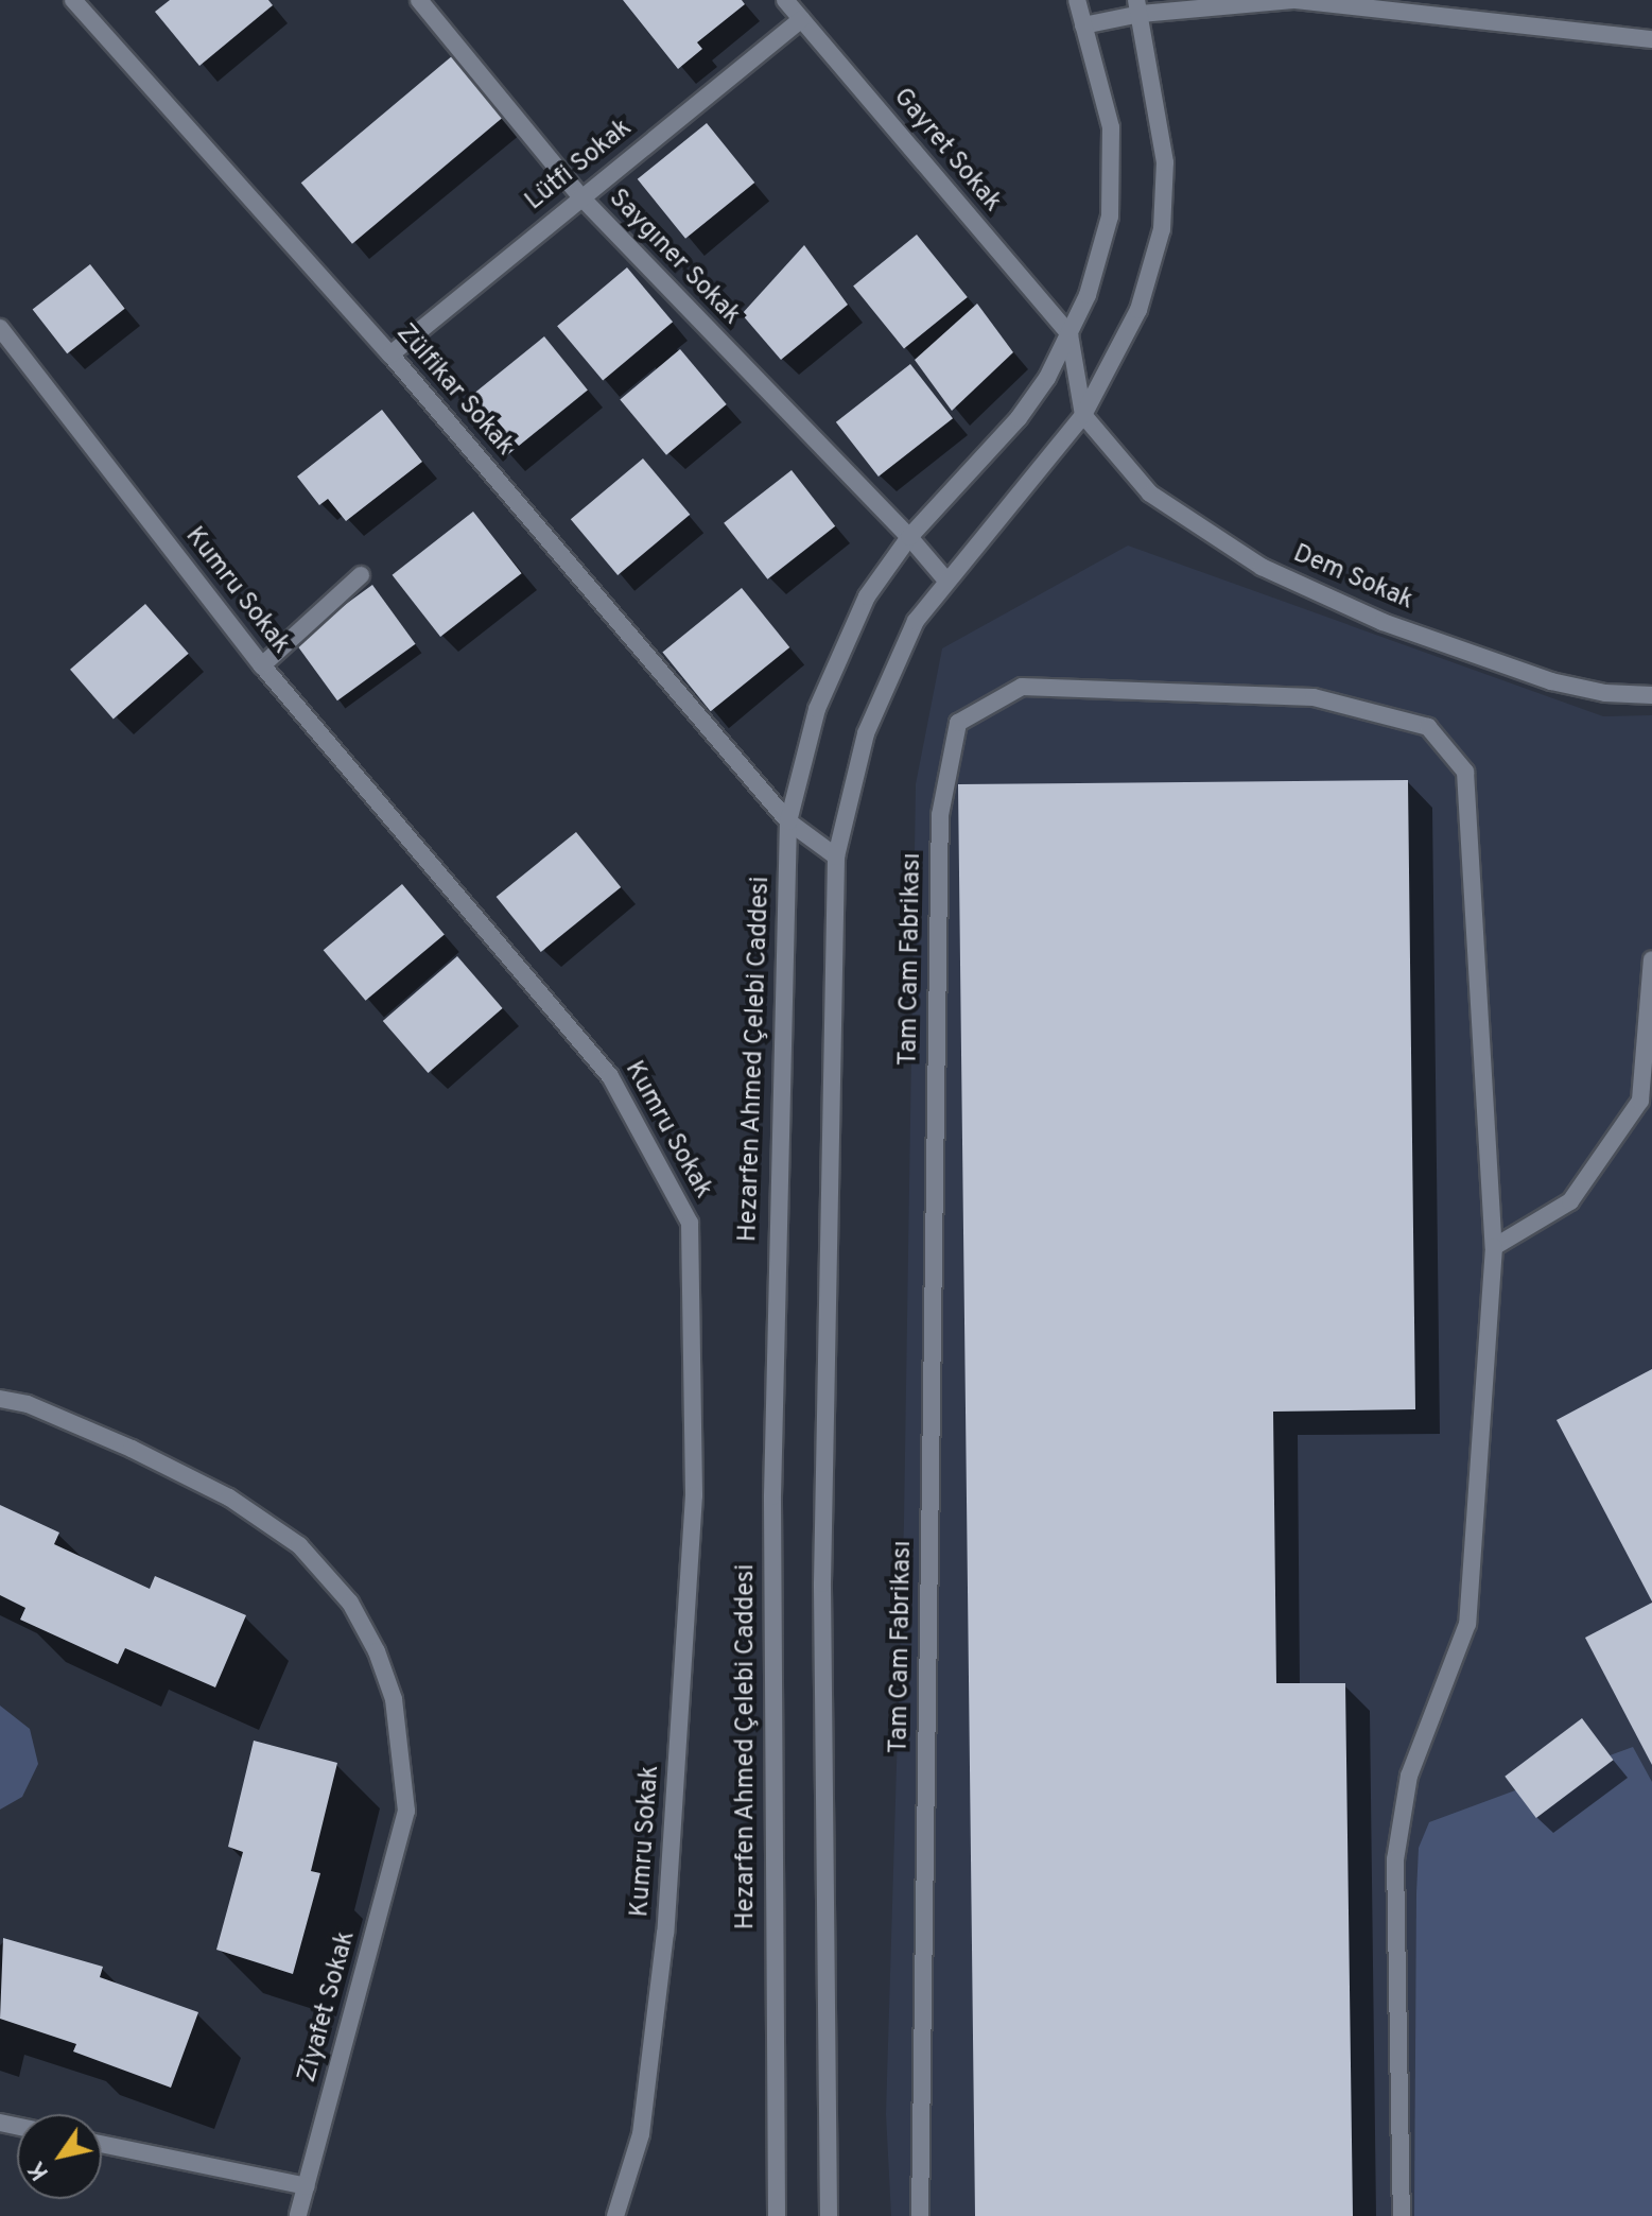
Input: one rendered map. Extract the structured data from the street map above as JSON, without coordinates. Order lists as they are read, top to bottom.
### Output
{
  "streets": {
    "street": [
      "Gayret Sokak",
      "Lütfi Sokak",
      "Saygıner Sokak",
      "Zülfikar Sokak",
      "Dem Sokak",
      "Kumru Sokak",
      "Tam Cam Fabrikası",
      "Hezarfen Ahmed Çelebi Caddesi",
      "Ziyafet Sokak"
    ]
  },
  "crossings": [
    ["Gayret Sokak", "Lütfi Sokak"],
    ["Gayret Sokak", "Hezarfen Ahmed Çelebi Caddesi"],
    ["Lütfi Sokak", "Saygıner Sokak"],
    ["Lütfi Sokak", "Zülfikar Sokak"],
    ["Saygıner Sokak", "Hezarfen Ahmed Çelebi Caddesi"],
    ["Zülfikar Sokak", "Hezarfen Ahmed Çelebi Caddesi"]
  ],
  "north": "bottom left"
}
